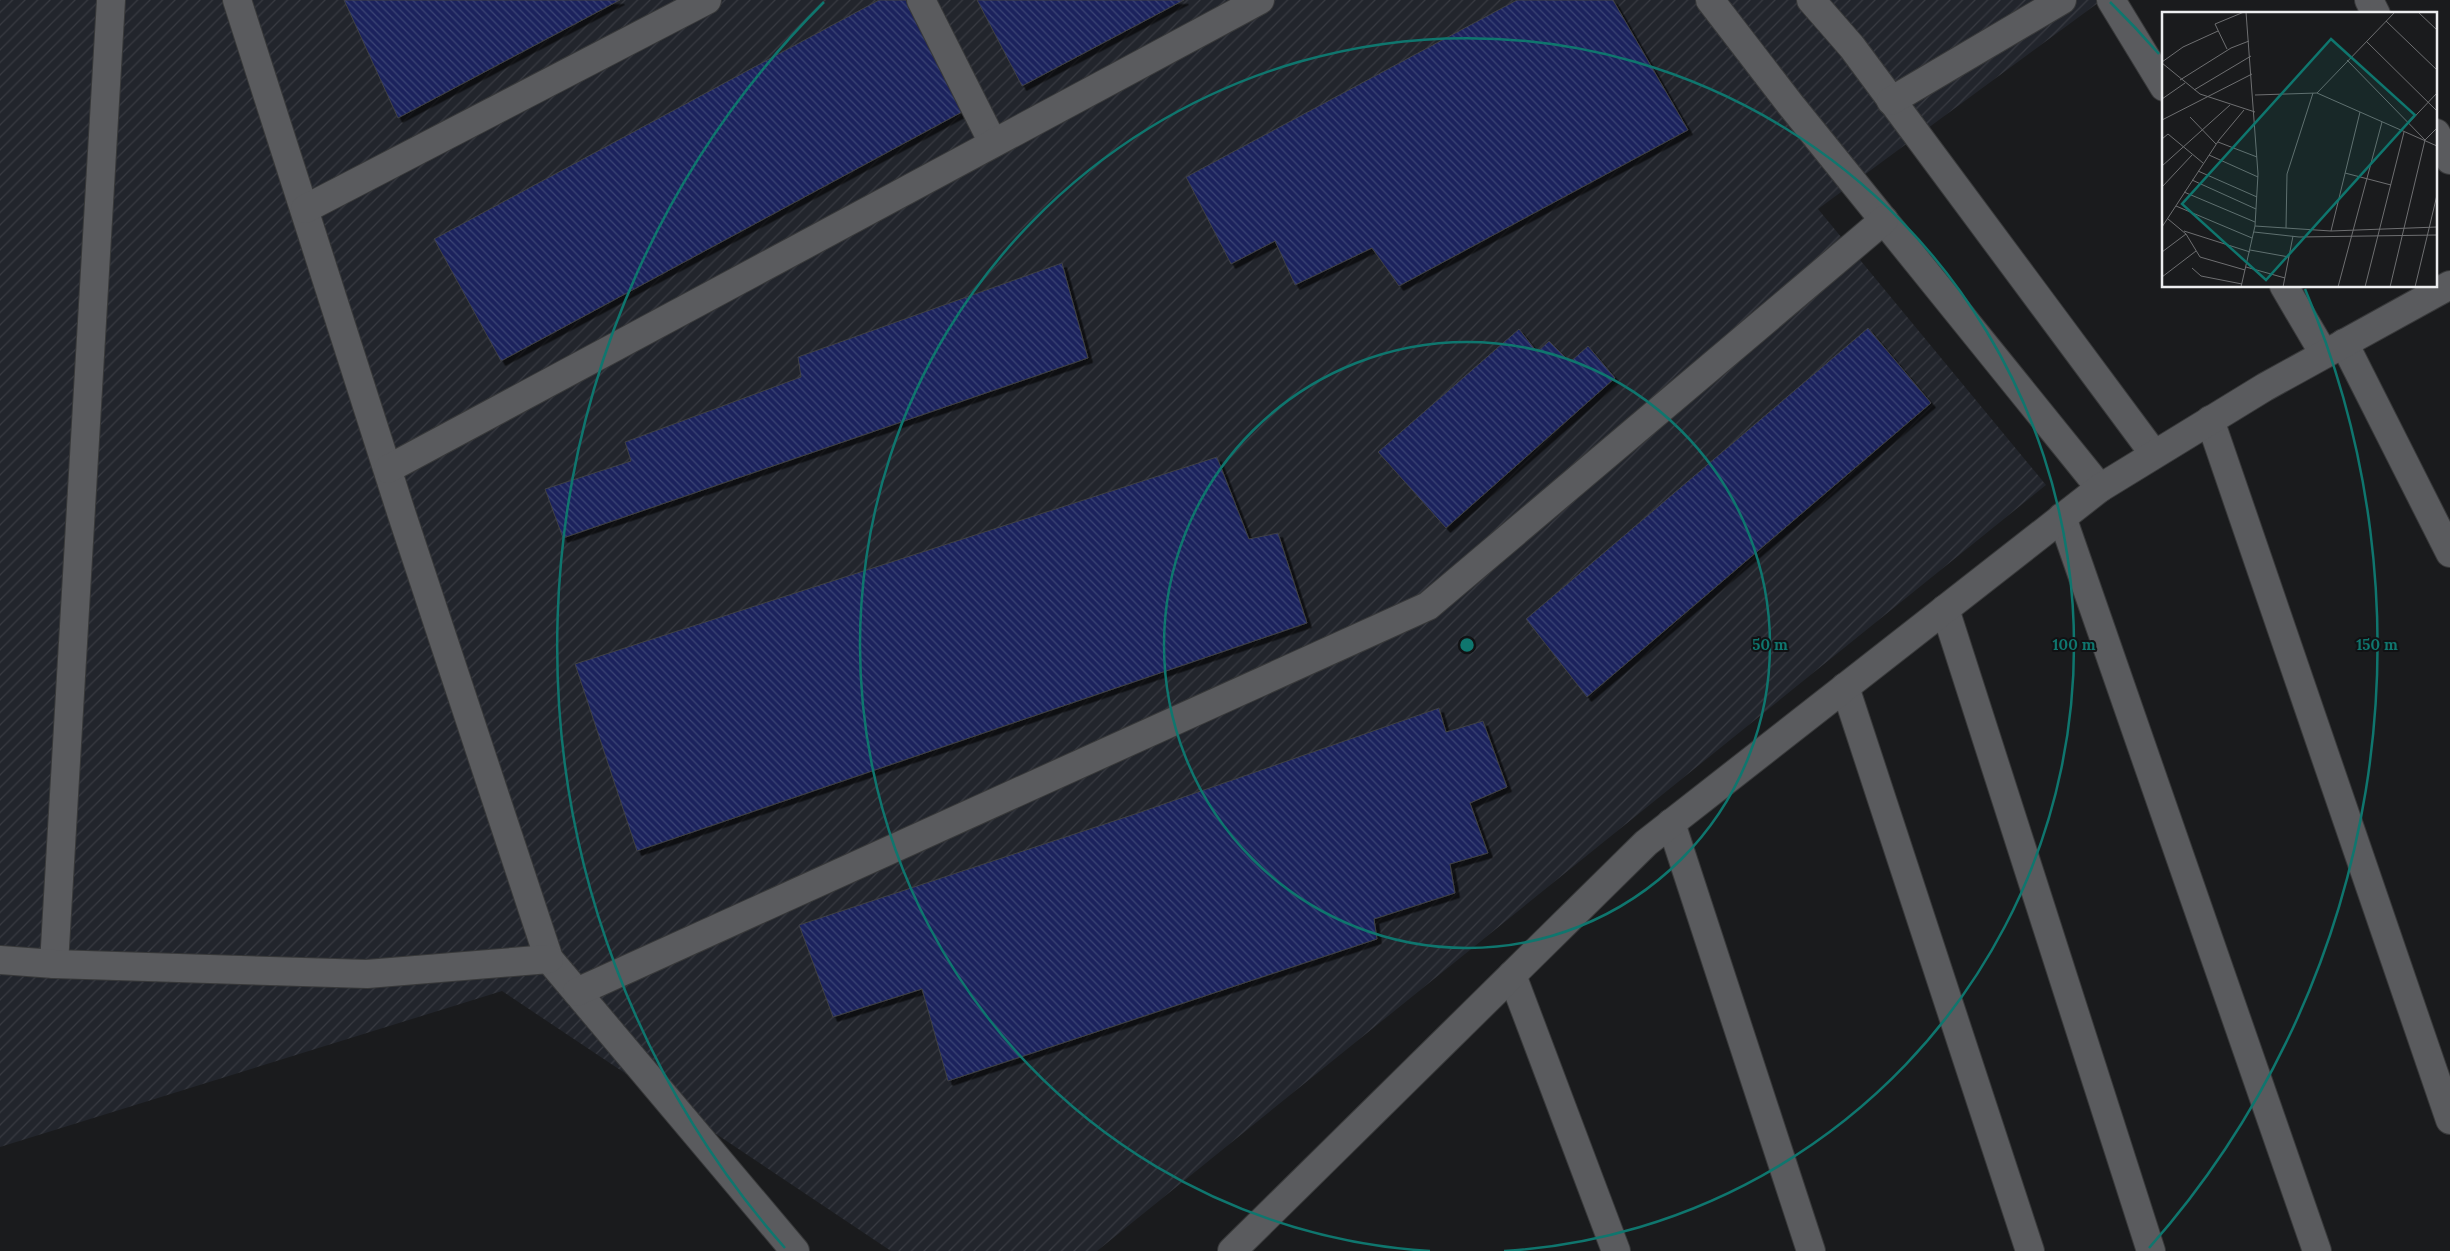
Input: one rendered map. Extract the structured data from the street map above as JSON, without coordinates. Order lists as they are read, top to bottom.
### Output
{
  "rings": ["50 m", "100 m", "150 m"]
}
